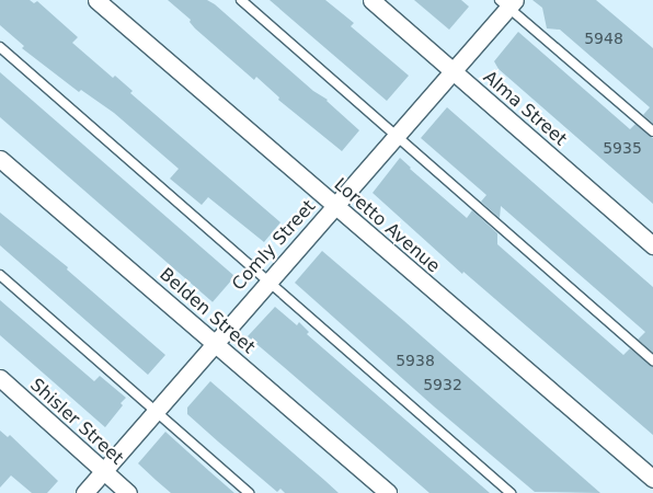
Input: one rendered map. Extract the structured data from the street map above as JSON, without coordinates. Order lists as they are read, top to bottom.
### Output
{
  "streets": {
    "street": [
      "Alma Street",
      "Loretto Avenue",
      "Comly Street",
      "Belden Street",
      "Shisler Street"
    ]
  },
  "crossings": [
    ["Alma Street", "Comly Street"],
    ["Loretto Avenue", "Comly Street"],
    ["Comly Street", "Belden Street"],
    ["Comly Street", "Shisler Street"]
  ],
  "house_numbers": [
    "5948",
    "5935",
    "5938",
    "5932"
  ]
}
